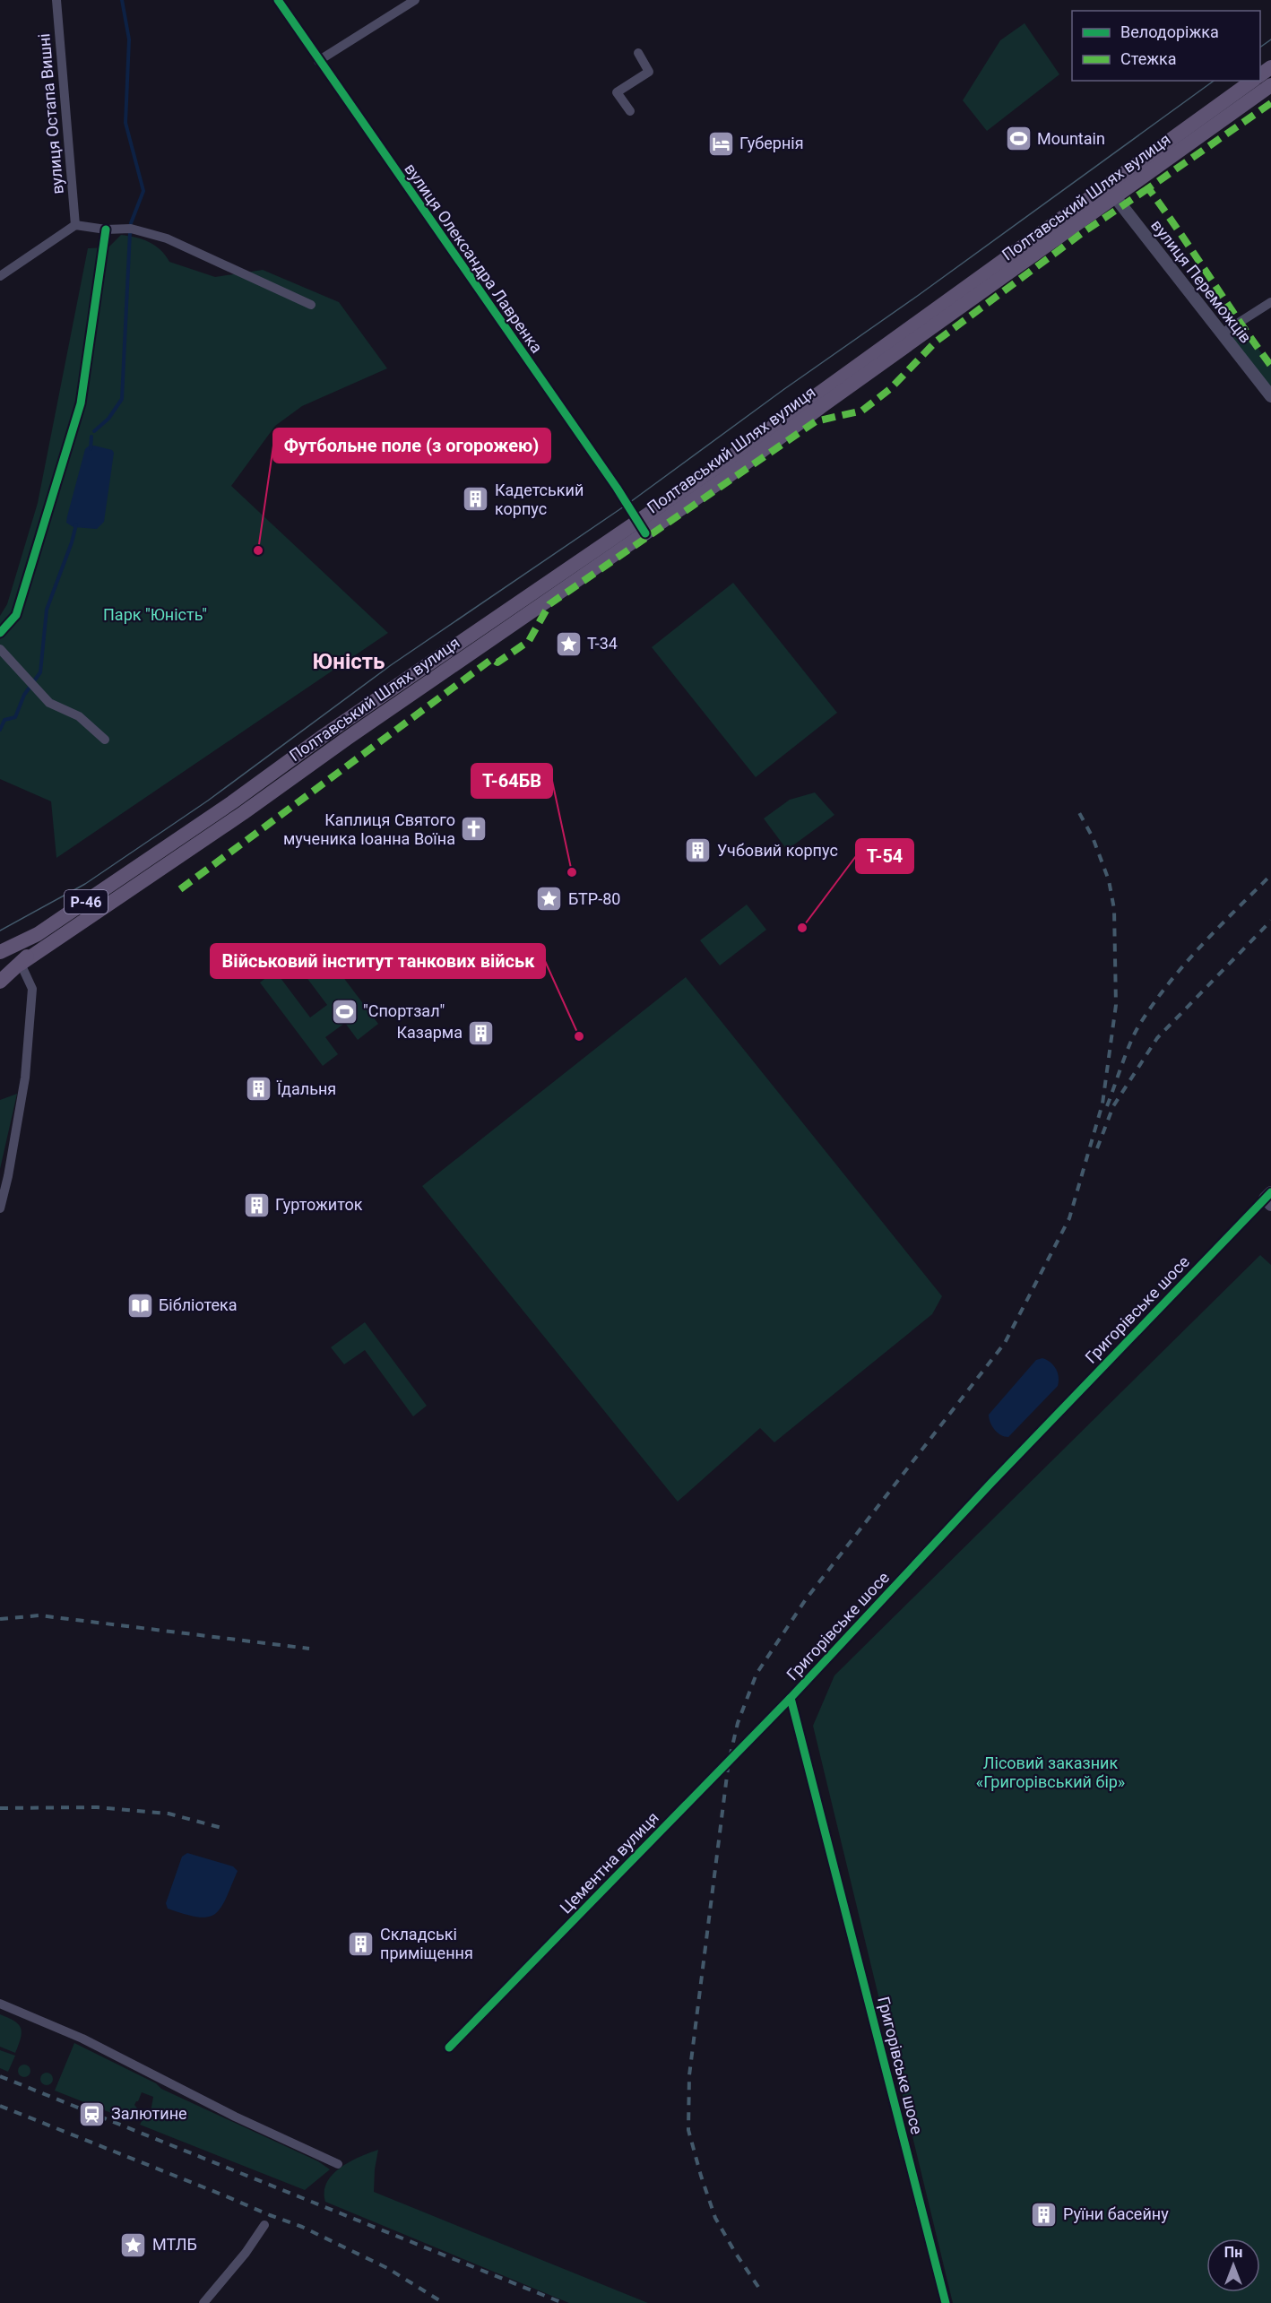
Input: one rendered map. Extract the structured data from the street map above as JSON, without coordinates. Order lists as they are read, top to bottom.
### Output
{
  "streets": {
    "main road": ["Полтавський Шлях вулиця", "Р-46"],
    "street": [
      "вулиця Остапа Вишні",
      "вулиця Олександра Лавренка",
      "вулиця Переможців",
      "Григорівське шосе",
      "Цементна вулиця"
    ]
  },
  "crossings": [
    ["Полтавський Шлях вулиця", "вулиця Олександра Лавренка"],
    ["Полтавський Шлях вулиця", "вулиця Переможців"],
    ["Полтавський Шлях вулиця", "Р-46"],
    ["Григорівське шосе", "Цементна вулиця"]
  ],
  "districts": ["Юність"],
  "parks": ["Парк \"Юність\"", "Лісовий заказник «Григорівський бір»"],
  "places": {
    "sports": ["Mountain", "\"Спортзал\""],
    "hotel": ["Губернія"],
    "building": [
      "Кадетський корпус",
      "Учбовий корпус",
      "Казарма",
      "Їдальня",
      "Гуртожиток",
      "Складські приміщення",
      "Руїни басейну"
    ],
    "other": [
      "Футбольне поле (з огорожею)",
      "Т-64БВ",
      "Т-54",
      "Військовий інститут танкових військ"
    ],
    "place": ["T-34", "БТР-80", "МТЛБ"],
    "church": ["Каплиця Святого мученика Іоанна Воїна"],
    "library": ["Бібліотека"],
    "station": ["Залютине"]
  },
  "legend": ["Велодоріжка", "Стежка"],
  "north": "top"
}
